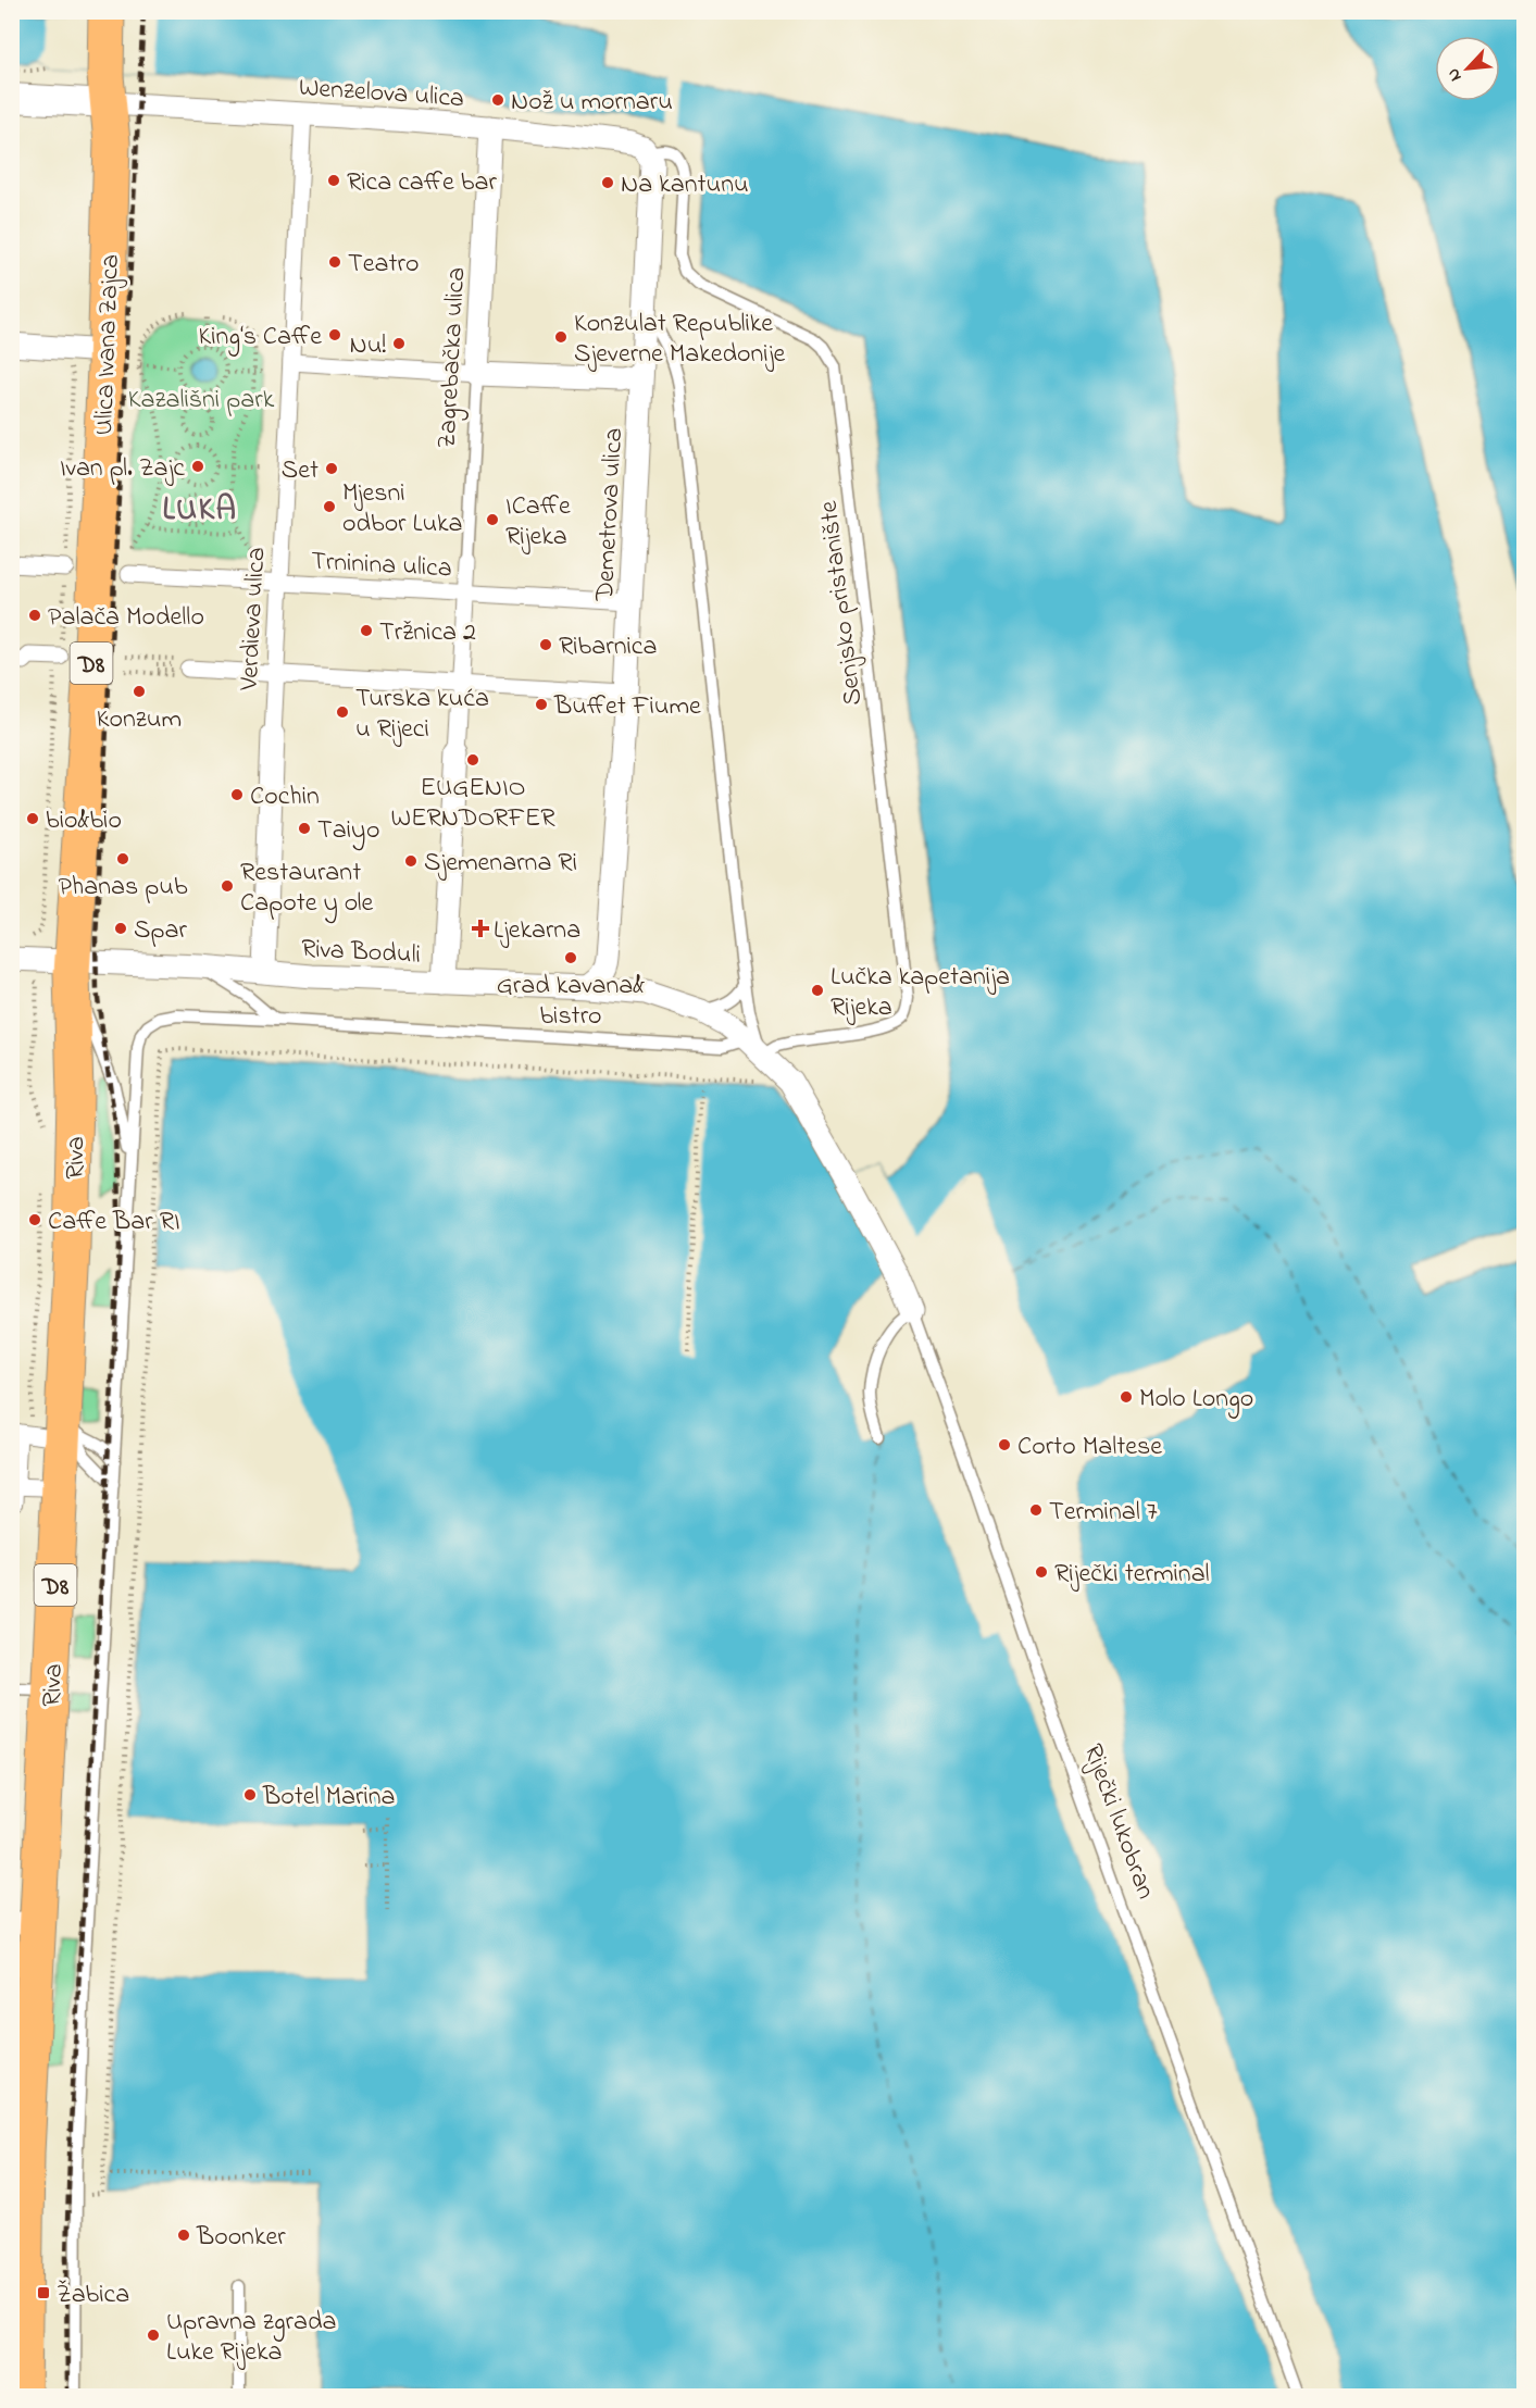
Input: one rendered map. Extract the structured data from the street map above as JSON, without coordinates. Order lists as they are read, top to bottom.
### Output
{
  "streets": {
    "main road": ["Ulica Ivana Zajca", "D8", "Riva"],
    "street": [
      "Wenzelova ulica",
      "Zagrebačka ulica",
      "Demetrova ulica",
      "Trninina ulica",
      "Verdieva ulica",
      "Riva Boduli",
      "Riječki lukobran"
    ],
    "lane": ["Senjsko pristanište"]
  },
  "crossings": [
    ["Wenzelova ulica", "Ulica Ivana Zajca"],
    ["Wenzelova ulica", "Zagrebačka ulica"],
    ["Wenzelova ulica", "Demetrova ulica"],
    ["Wenzelova ulica", "Senjsko pristanište"],
    ["Wenzelova ulica", "Verdieva ulica"],
    ["Ulica Ivana Zajca", "Riva Boduli"],
    ["Ulica Ivana Zajca", "Riva"],
    ["Zagrebačka ulica", "Trninina ulica"],
    ["Zagrebačka ulica", "Riva Boduli"],
    ["Demetrova ulica", "Trninina ulica"],
    ["Demetrova ulica", "Senjsko pristanište"],
    ["Demetrova ulica", "Riva Boduli"],
    ["Trninina ulica", "Verdieva ulica"],
    ["Senjsko pristanište", "Riva Boduli"],
    ["Verdieva ulica", "Riva Boduli"],
    ["Riva Boduli", "Riva"],
    ["Riva Boduli", "Riječki lukobran"]
  ],
  "districts": ["LUKA"],
  "parks": ["Kazališni park"],
  "places": {
    "other": [
      "Nož u mornaru",
      "Rica caffe bar",
      "Na kantunu",
      "Teatro",
      "King‘s Caffe",
      "Konzulat Republike Sjeverne Makedonije",
      "Nu!",
      "Ivan pl. Zajc",
      "Set",
      "Mjesni odbor Luka",
      "ICaffe Rijeka",
      "Palača Modello",
      "Tržnica 2",
      "Ribarnica",
      "Konzum",
      "Buffet Fiume",
      "Turska kuća u Rijeci",
      "EUGENIO WERNDORFER",
      "Cochin",
      "bio&bio",
      "Taiyo",
      "Phanas pub",
      "Sjemenarna Ri",
      "Restaurant Capote y ole",
      "Spar",
      "Grad kavana& bistro",
      "Lučka kapetanija Rijeka",
      "Caffe Bar RI",
      "Molo Longo",
      "Corto Maltese",
      "Terminal 7",
      "Riječki terminal",
      "Botel Marina",
      "Boonker",
      "Upravna zgrada Luke Rijeka"
    ],
    "health": ["Ljekarna"],
    "transit": ["Žabica"]
  },
  "north": "bottom left"
}
